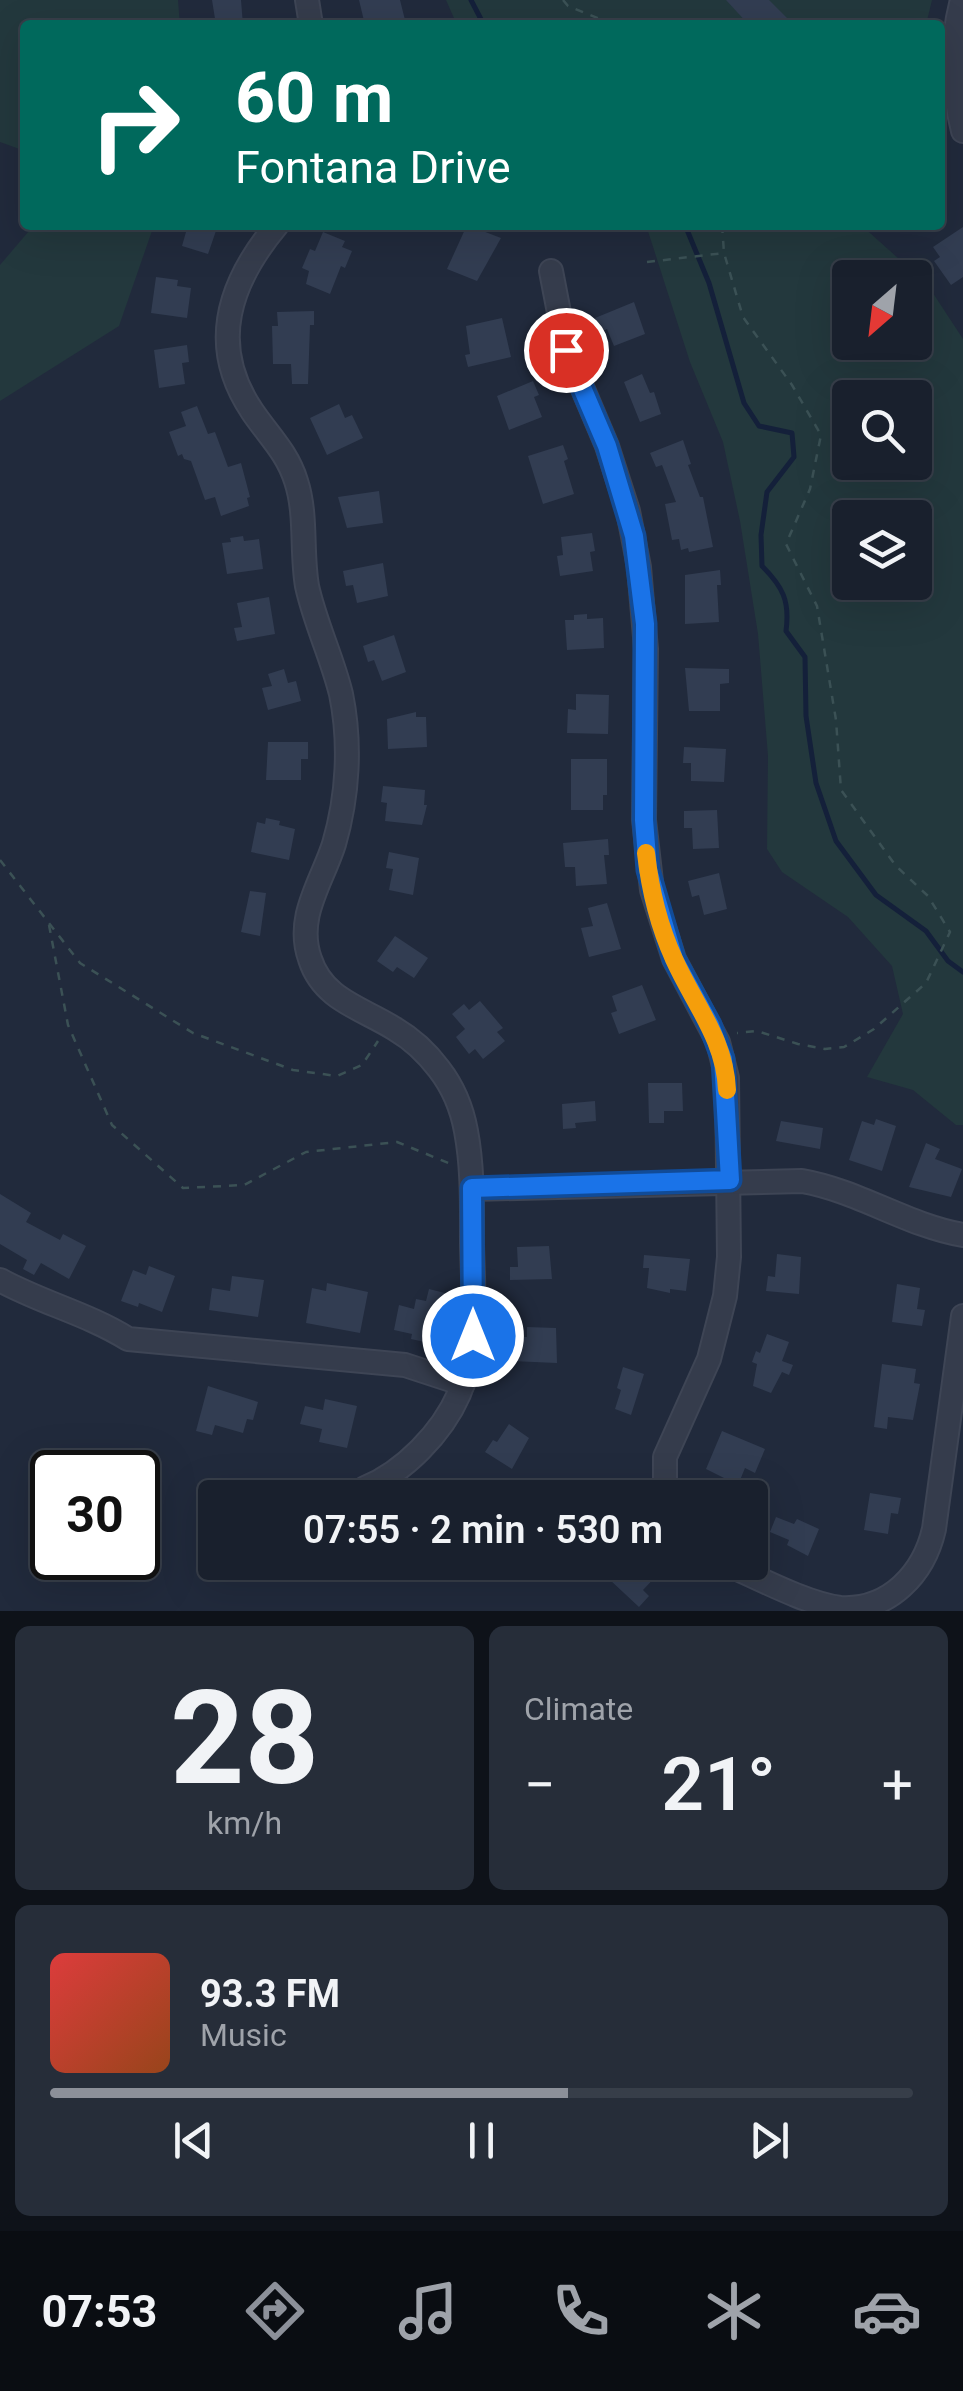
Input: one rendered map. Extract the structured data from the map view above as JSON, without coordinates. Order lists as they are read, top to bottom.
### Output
{
  "north": "bottom left",
  "page": {
    "turn": ["60 m", "Fontana Drive"],
    "limit": "30",
    "trip": "07:55 · 2 min · 530 m",
    "tile": [
      ["28", "km/h"],
      "Climate"
    ],
    "heat": ["−", "21°", "+"],
    "song": ["93.3 FM", "Music"],
    "tabs": "07:53"
  }
}
